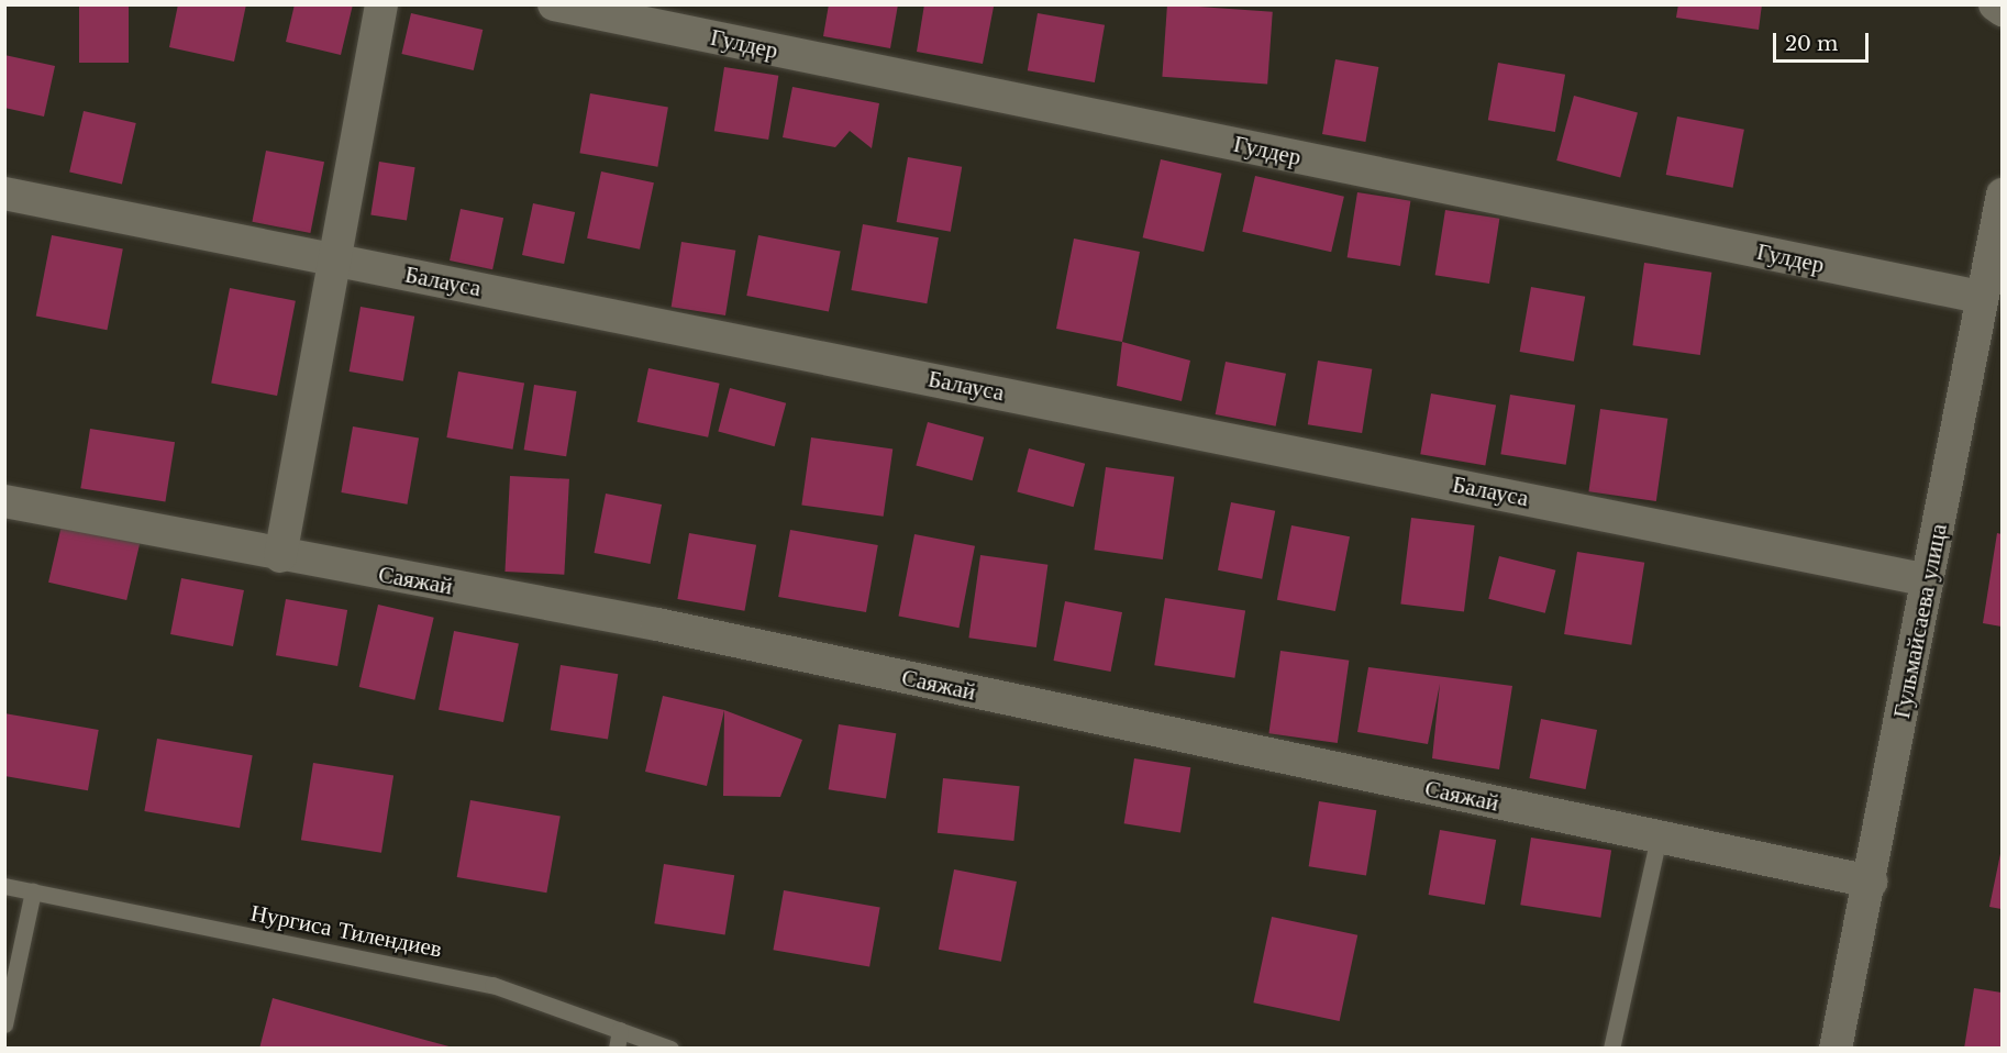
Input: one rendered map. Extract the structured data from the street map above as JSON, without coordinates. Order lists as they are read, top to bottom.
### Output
{
  "streets": {
    "street": [
      "Гулдер",
      "Балауса",
      "Саяжай",
      "Гульмайсаева улица"
    ],
    "lane": ["Нургиса Тилендиев"]
  },
  "crossings": [
    ["Гулдер", "Гульмайсаева улица"],
    ["Балауса", "Гульмайсаева улица"],
    ["Саяжай", "Гульмайсаева улица"]
  ],
  "scale_bar": "20 m"
}
